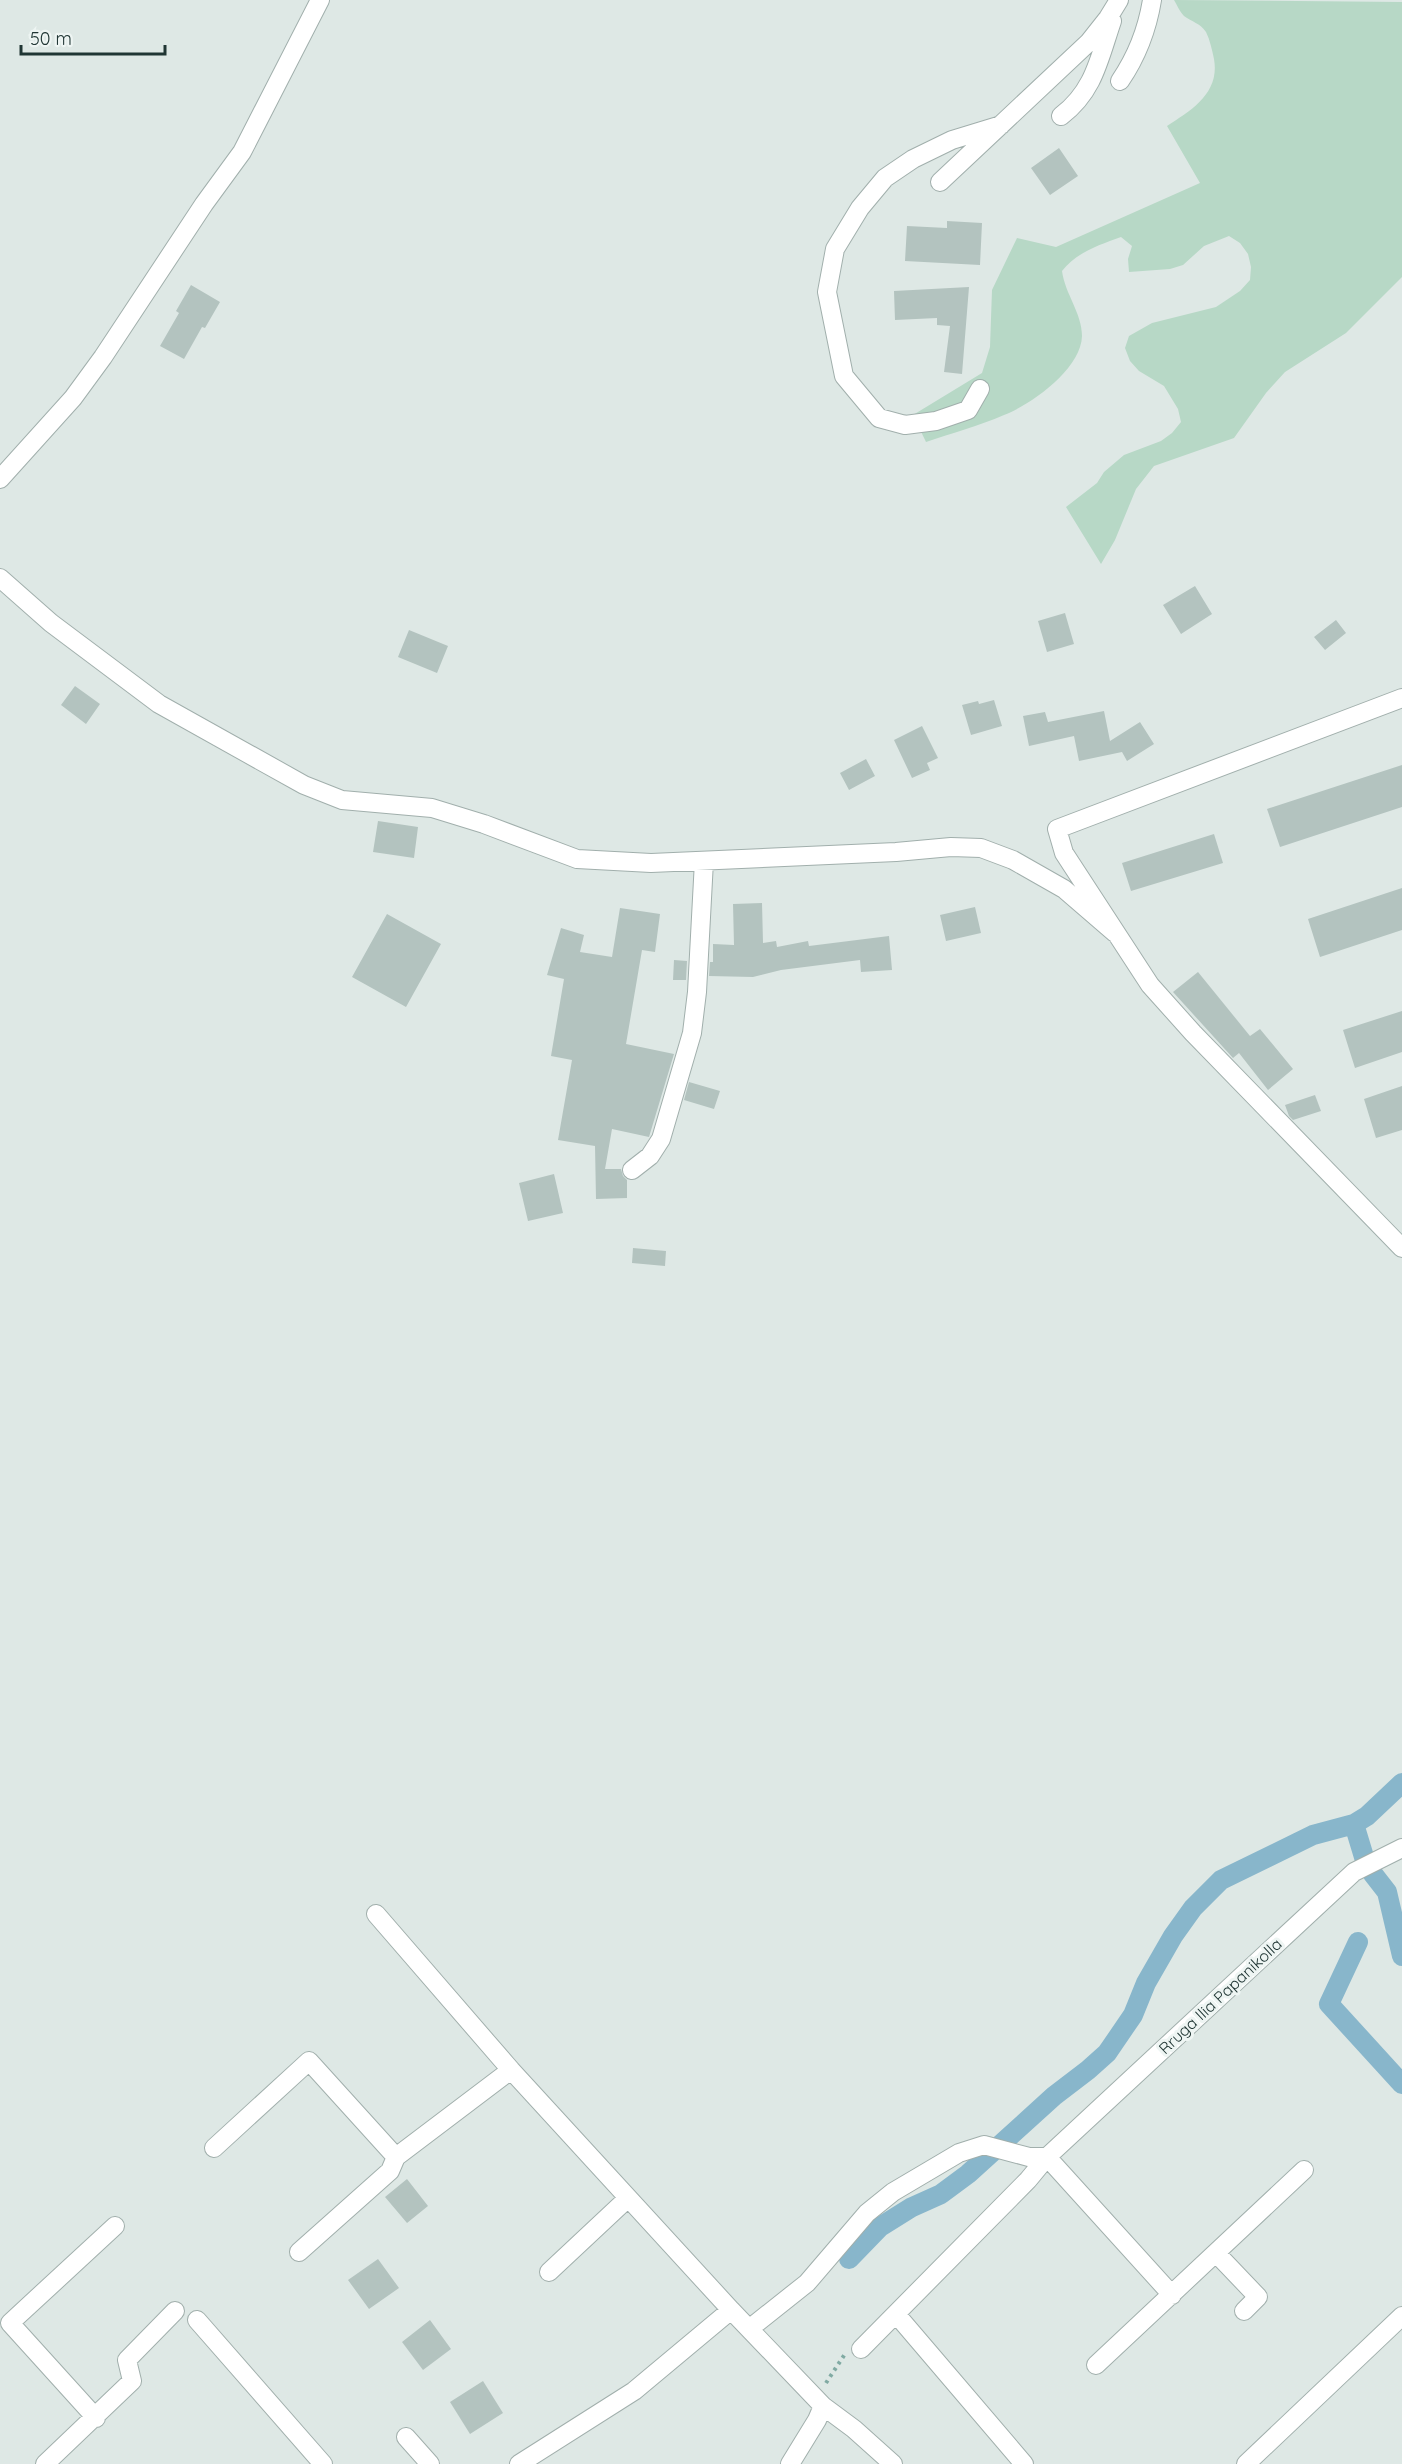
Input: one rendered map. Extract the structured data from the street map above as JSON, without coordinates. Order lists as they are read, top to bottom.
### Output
{
  "streets": {
    "street": ["Rruga Ilia Papanikolla"]
  },
  "scale_bar": "50 m"
}
